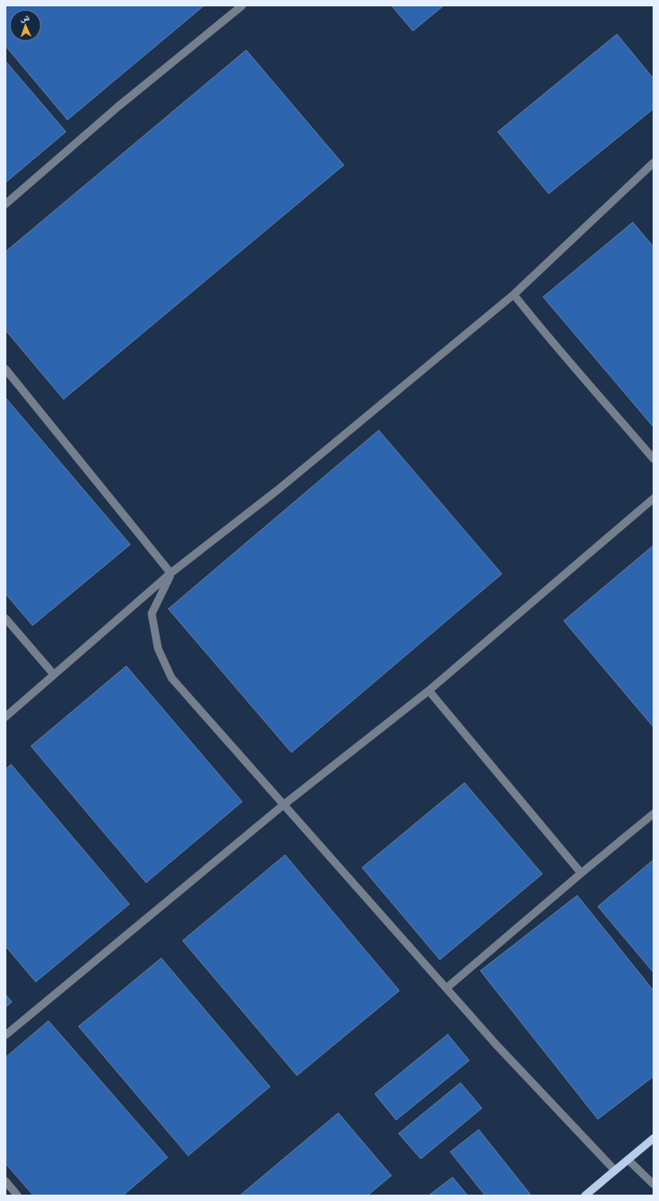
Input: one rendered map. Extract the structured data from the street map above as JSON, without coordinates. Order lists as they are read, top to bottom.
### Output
{
  "north": "top"
}
